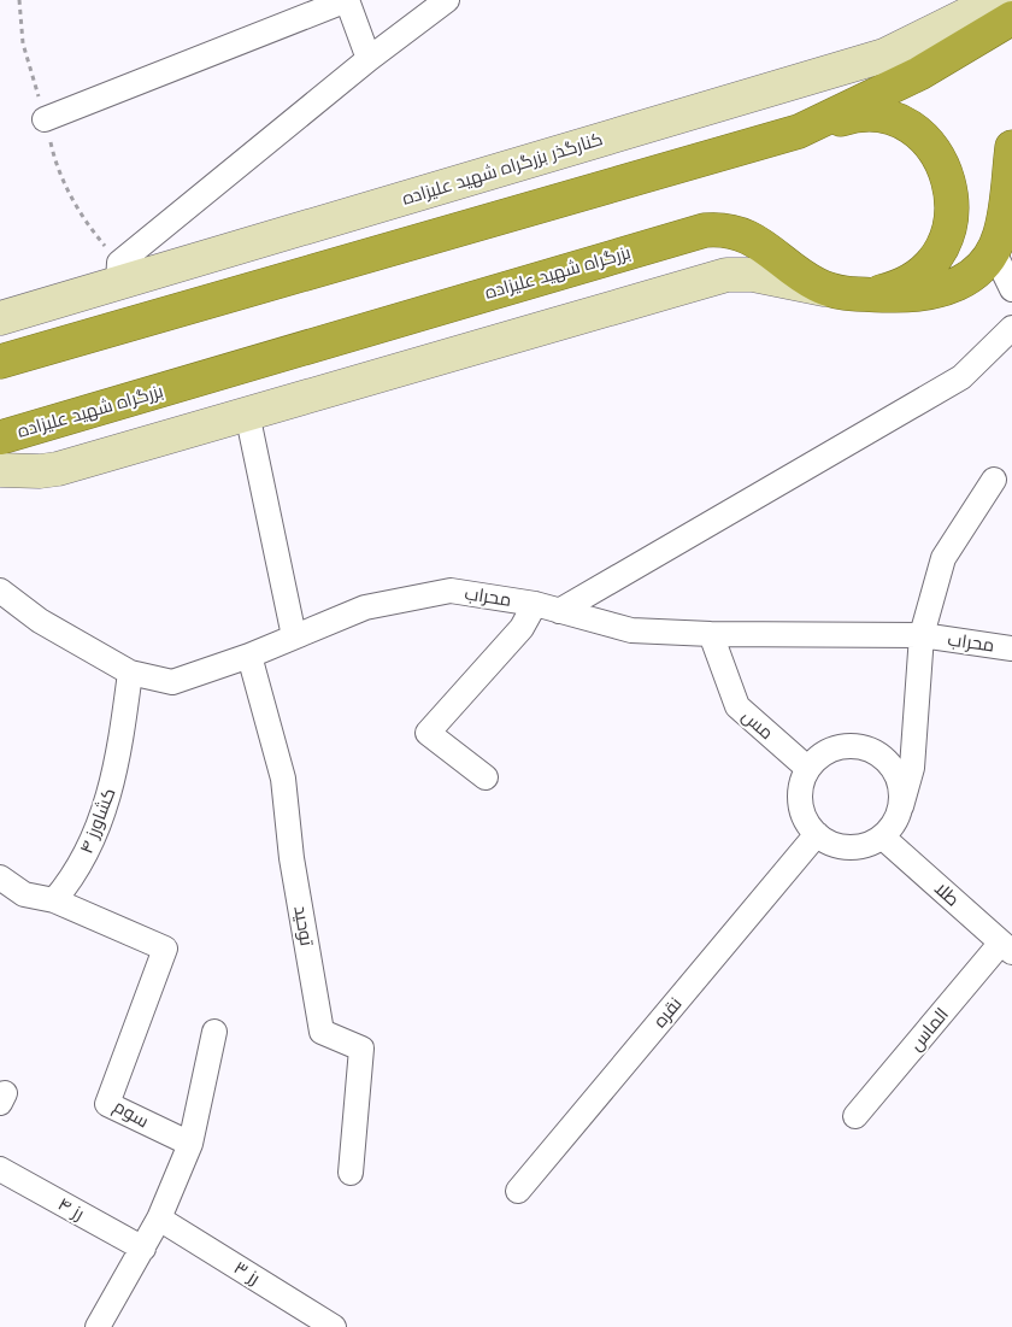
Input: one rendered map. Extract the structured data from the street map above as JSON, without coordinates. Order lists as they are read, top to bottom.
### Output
{
  "streets": {
    "highway": ["بزرگراه شهید علیزاده"],
    "main road": ["کنارگذر بزرگراه شهید علیزاده"],
    "street": [
      "محراب",
      "مس",
      "کشاورز ۴",
      "طلا",
      "توحید",
      "نقره",
      "الماس",
      "سوم",
      "رز ۴",
      "رز ۳"
    ]
  },
  "crossings": [
    ["محراب", "مس"],
    ["محراب", "کشاورز ۴"],
    ["محراب", "توحید"],
    ["مس", "طلا"],
    ["مس", "نقره"],
    ["کشاورز ۴", "سوم"],
    ["طلا", "نقره"],
    ["طلا", "الماس"]
  ]
}
